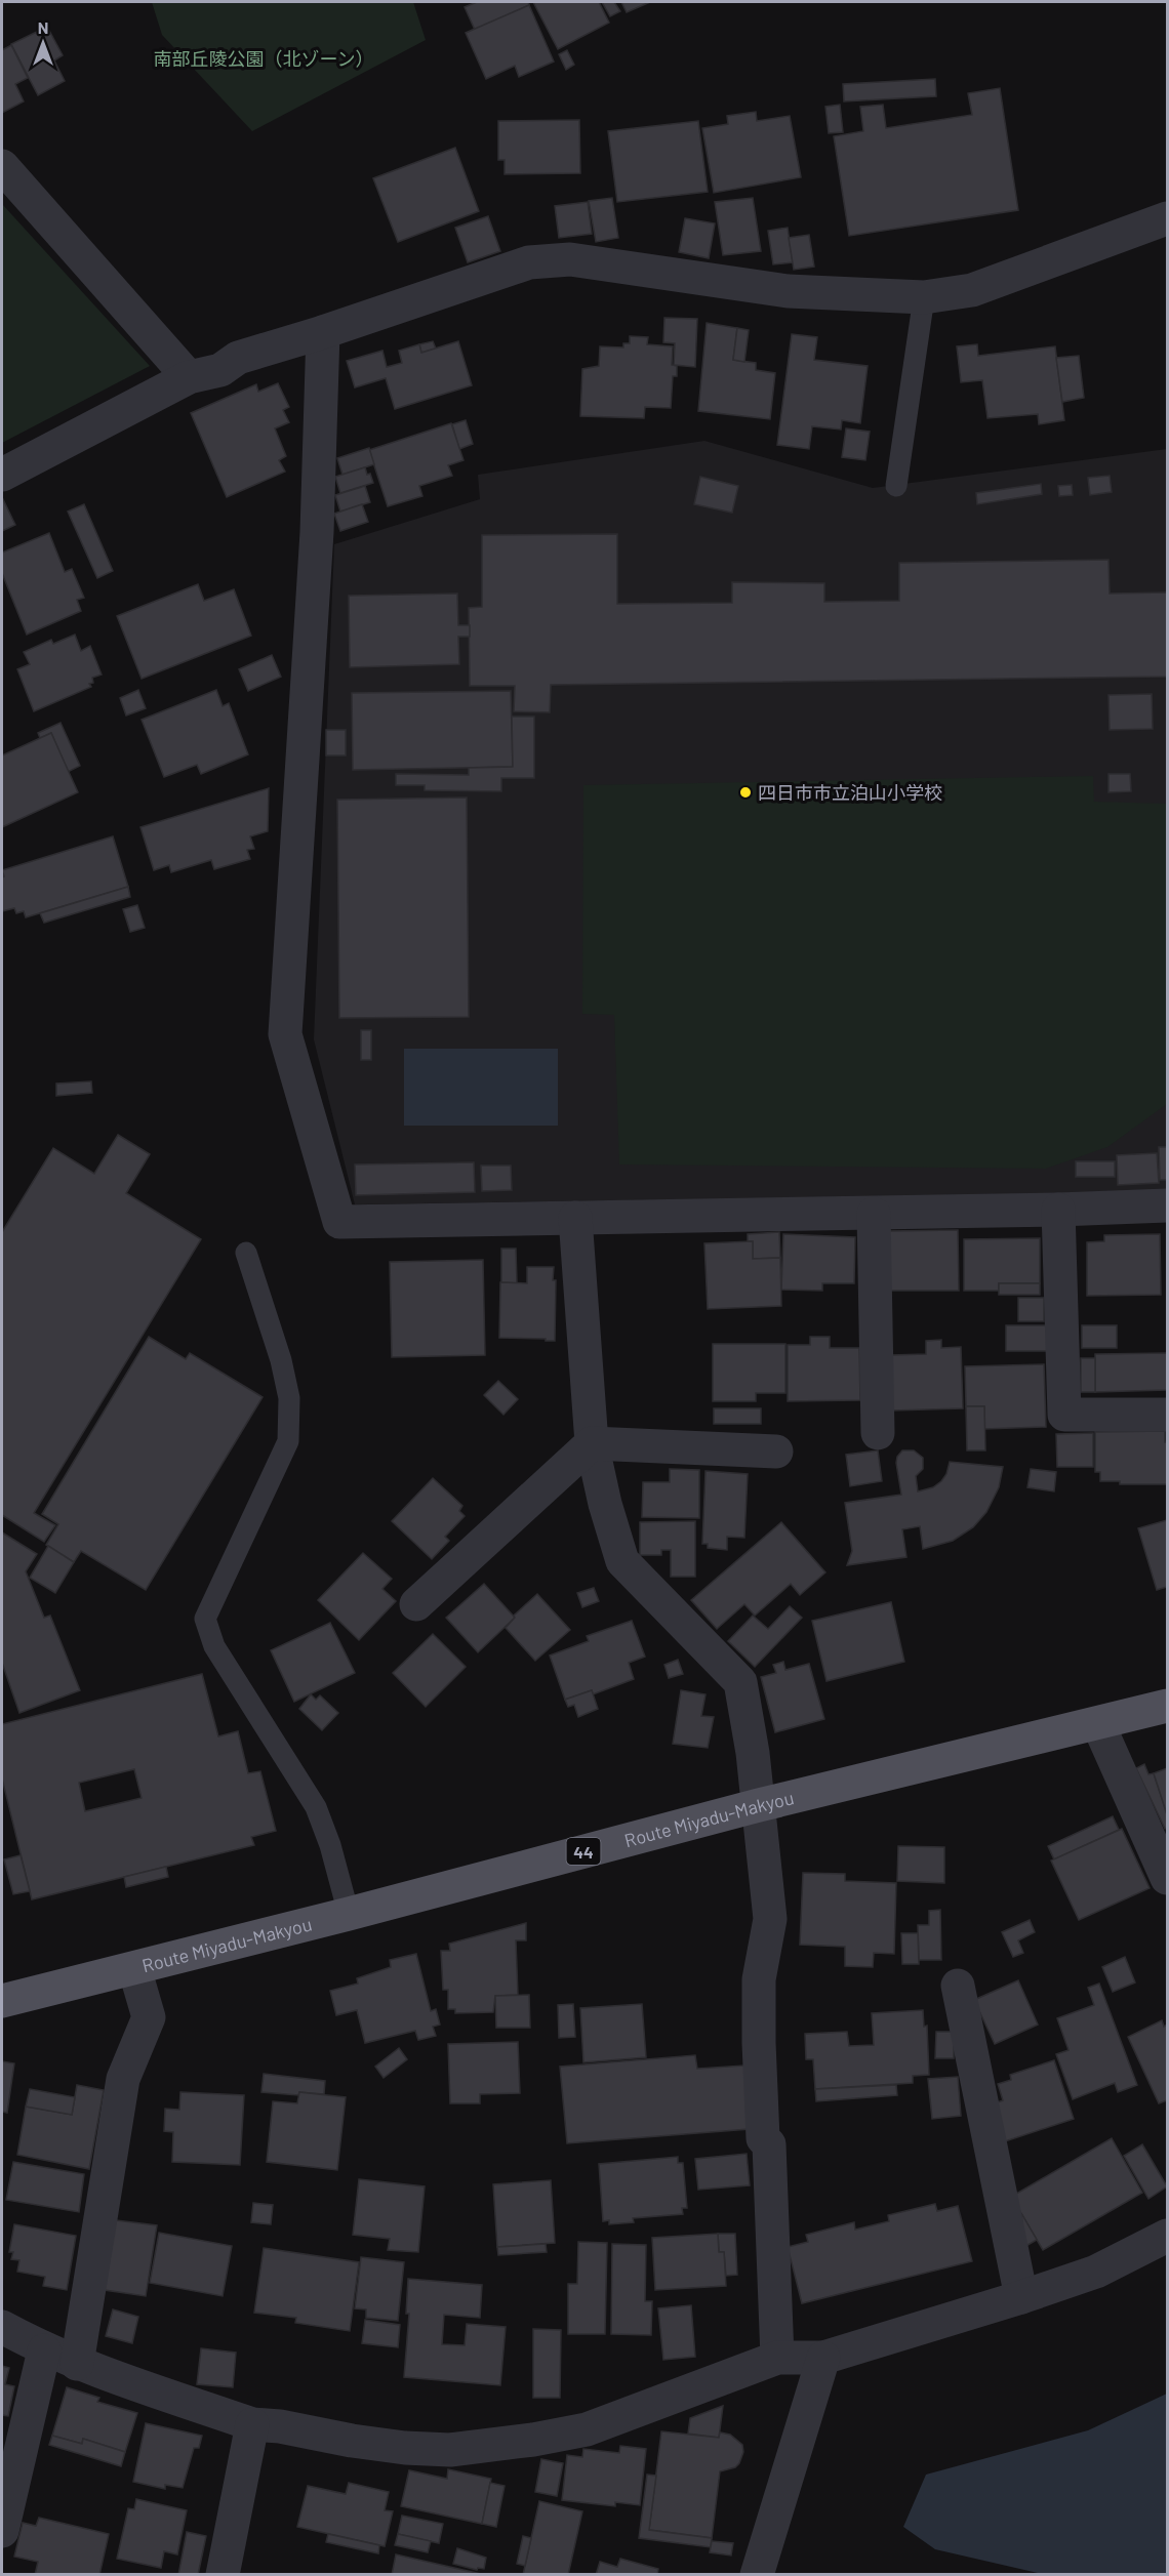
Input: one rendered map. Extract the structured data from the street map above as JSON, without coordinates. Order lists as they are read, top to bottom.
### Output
{
  "streets": {
    "main road": ["Route Miyadu-Makyou", "44"]
  },
  "parks": ["南部丘陵公園（北ゾーン）"],
  "places": ["四日市市立泊山小学校"],
  "north": "top"
}
